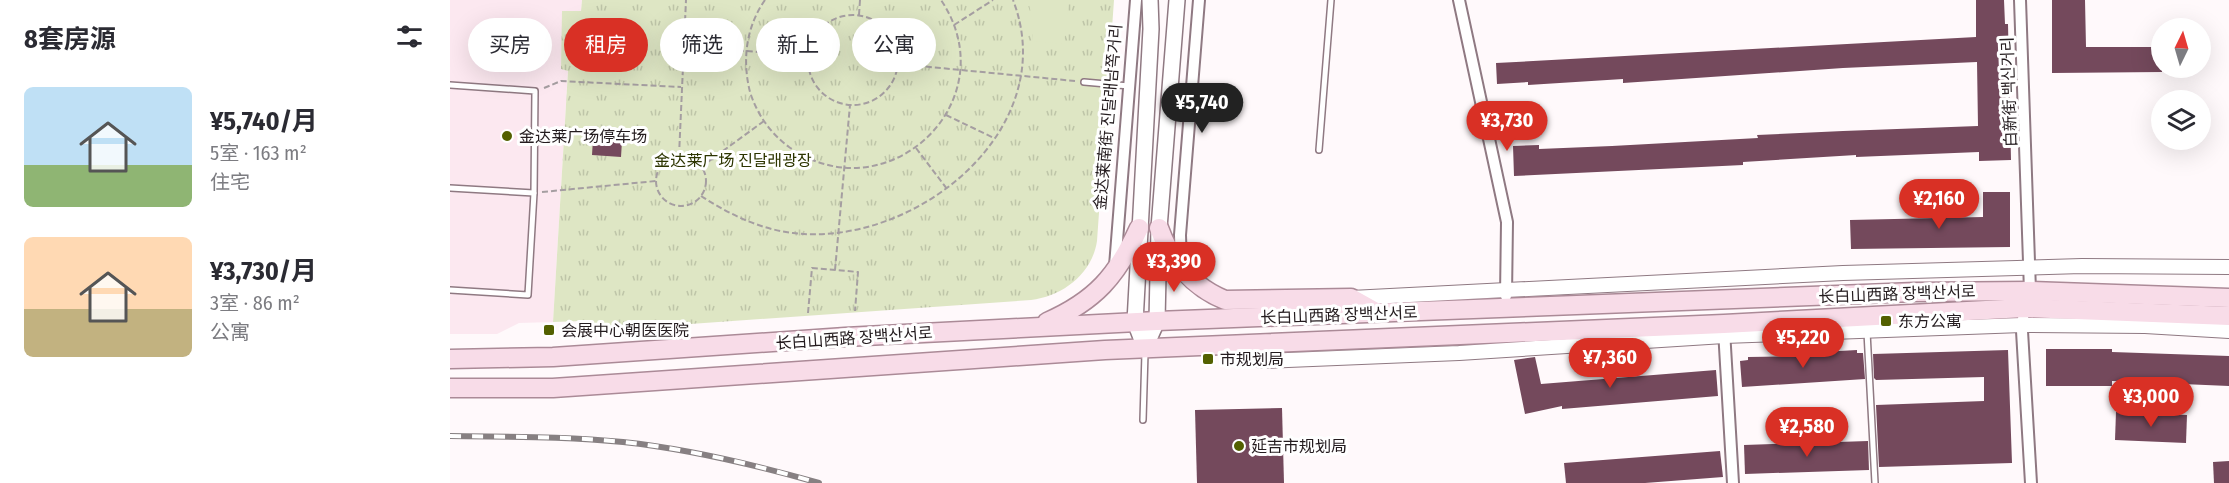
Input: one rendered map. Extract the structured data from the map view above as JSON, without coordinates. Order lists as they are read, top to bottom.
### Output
{
  "streets": {
    "main road": ["长白山西路 장백산서로"],
    "street": ["白新街 백신거리", "金达莱南街 진달래남쪽거리"]
  },
  "crossings": [
    ["白新街 백신거리", "长白山西路 장백산서로"]
  ],
  "parks": ["金达莱广场 진달래광장"],
  "places": {
    "other": ["金达莱广场停车场", "延吉市规划局"],
    "transit": ["东方公寓", "会展中心朝医医院", "市规划局"]
  },
  "north": "top",
  "page": {
    "heading": "8套房源",
    "chip": [
      "买房",
      "租房",
      "筛选",
      "新上",
      "公寓"
    ],
    "list": [
      {
        "name": "¥5,740/月",
        "note": "5室 · 163 m² · 住宅"
      },
      {
        "name": "¥3,730/月",
        "note": "3室 · 86 m² · 公寓"
      }
    ],
    "price": [
      "¥5,740",
      "¥3,730",
      "¥2,160",
      "¥3,390",
      "¥5,220",
      "¥7,360",
      "¥3,000",
      "¥2,580"
    ]
  }
}
